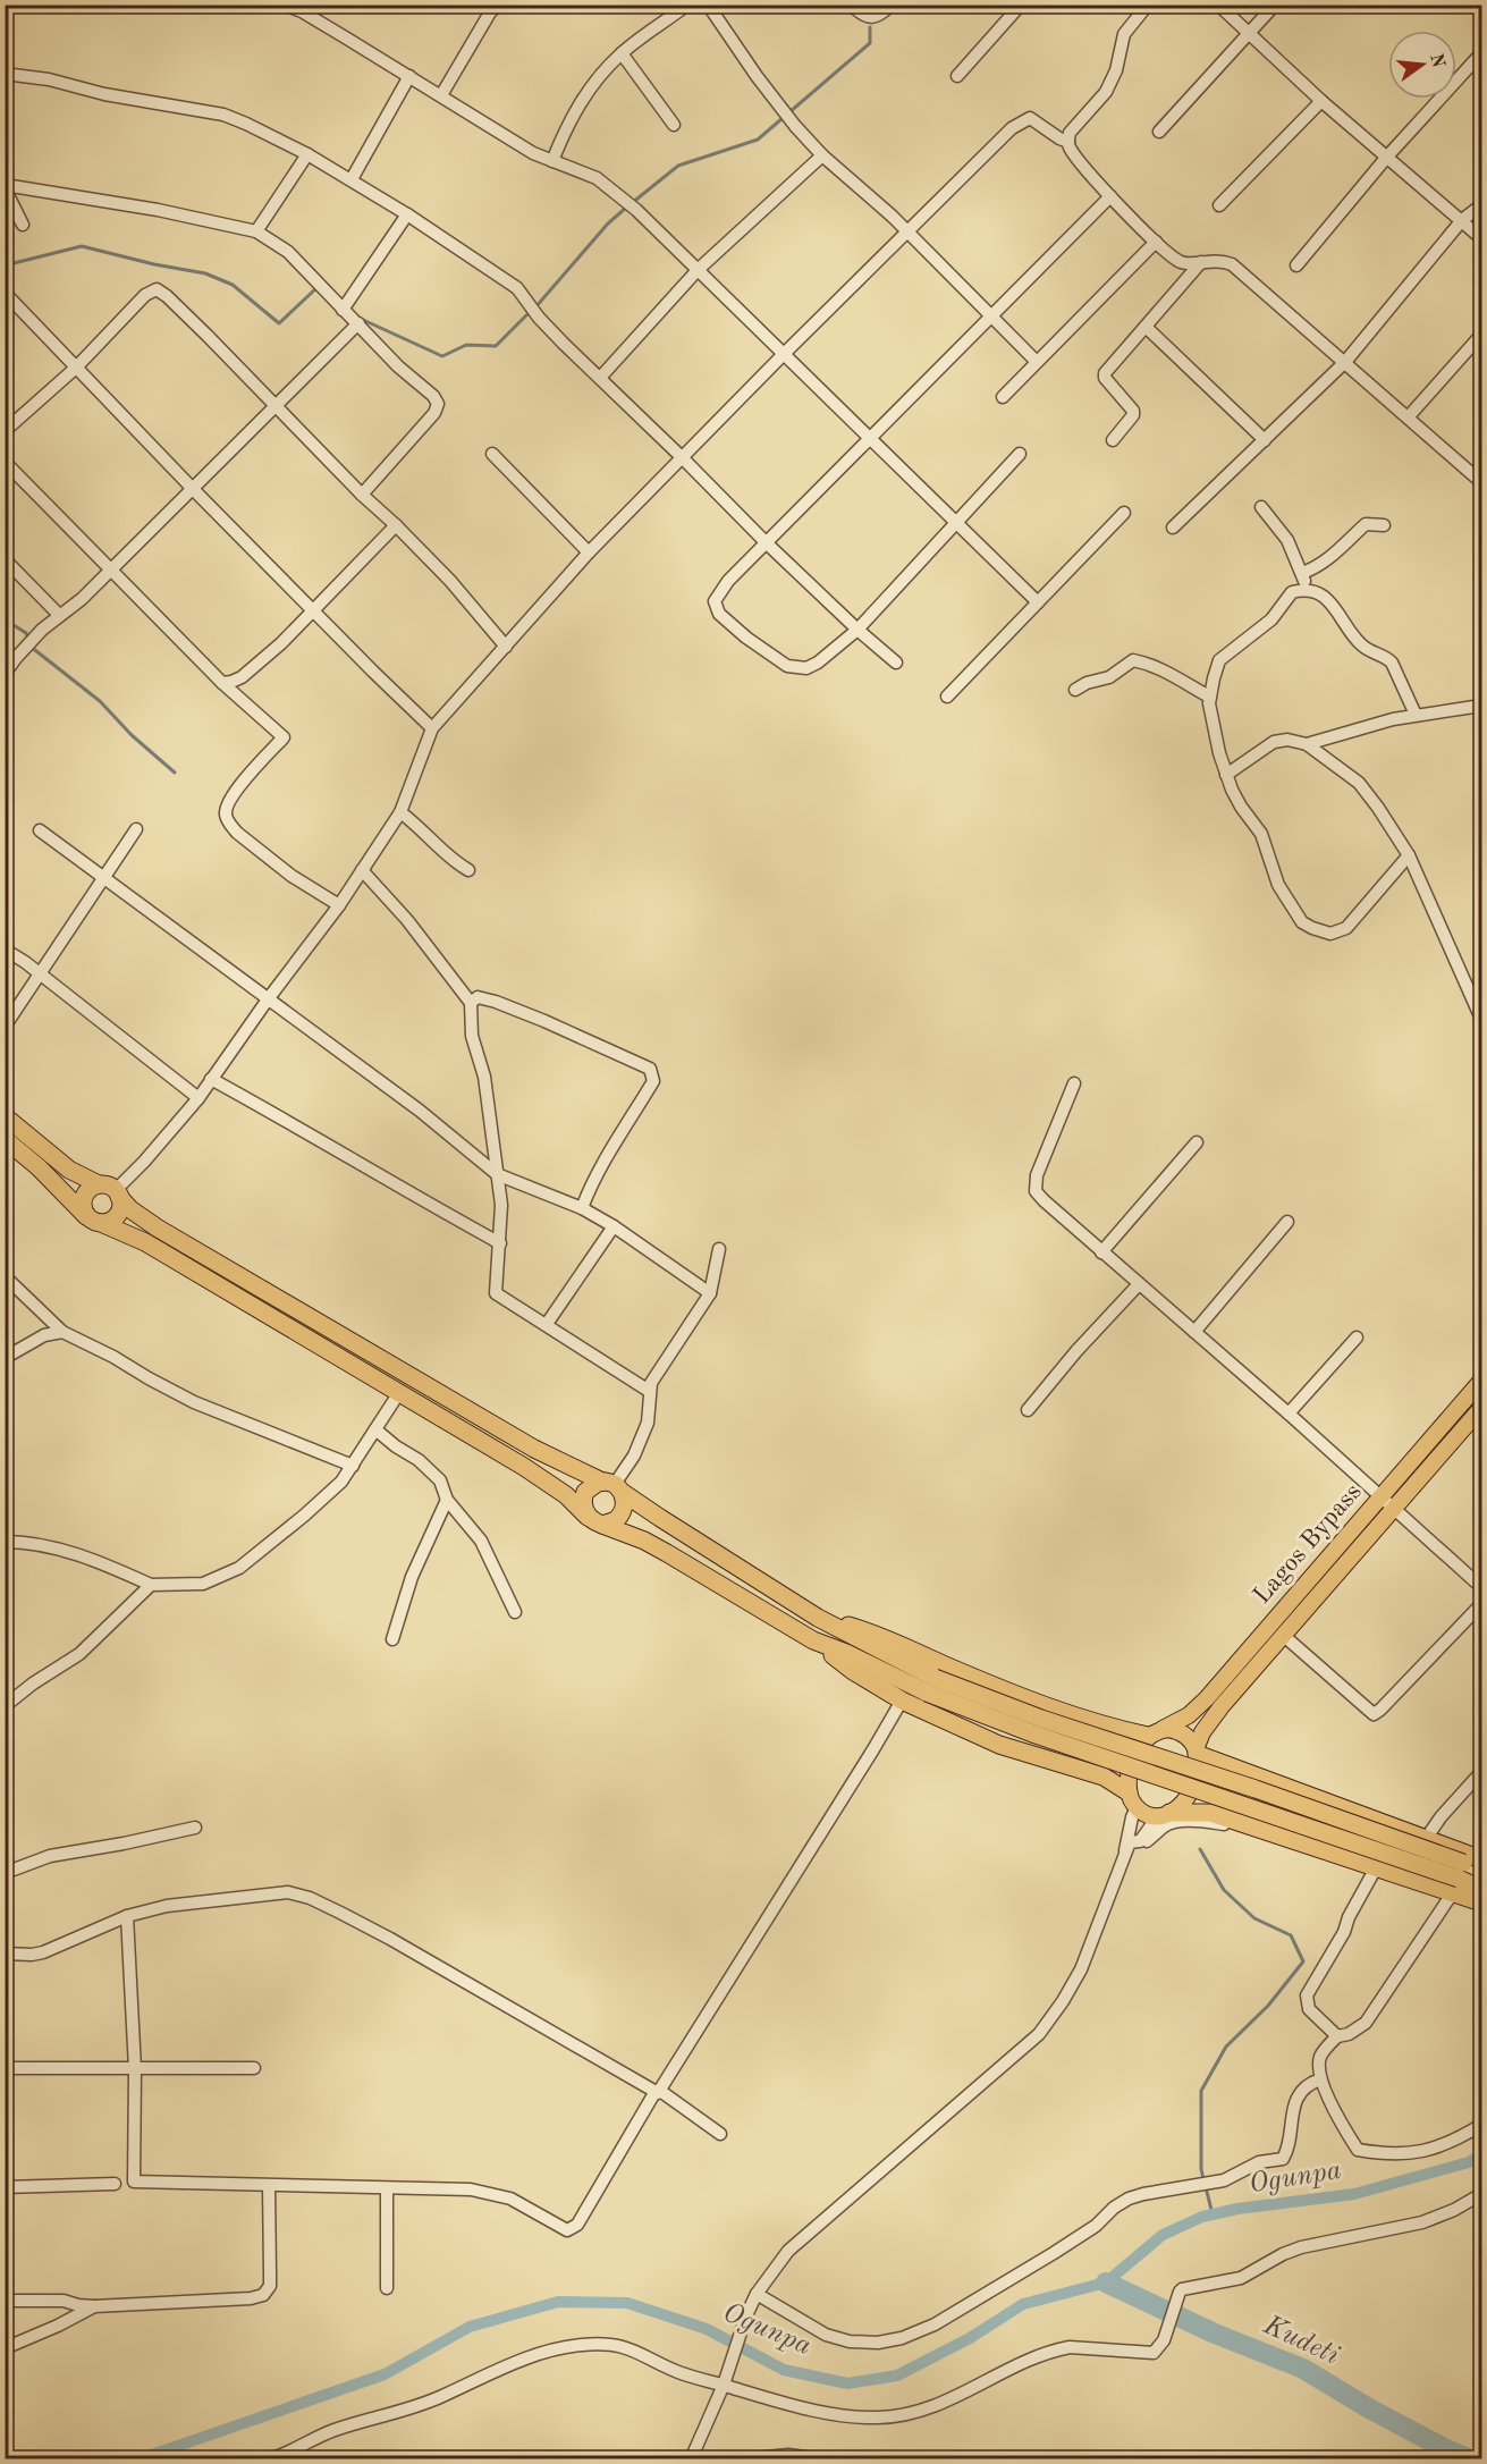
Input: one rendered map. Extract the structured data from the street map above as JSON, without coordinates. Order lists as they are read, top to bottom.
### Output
{
  "streets": {
    "main road": ["Lagos Bypass"]
  },
  "water": ["Ogunpa", "Kudeti"],
  "north": "right"
}
